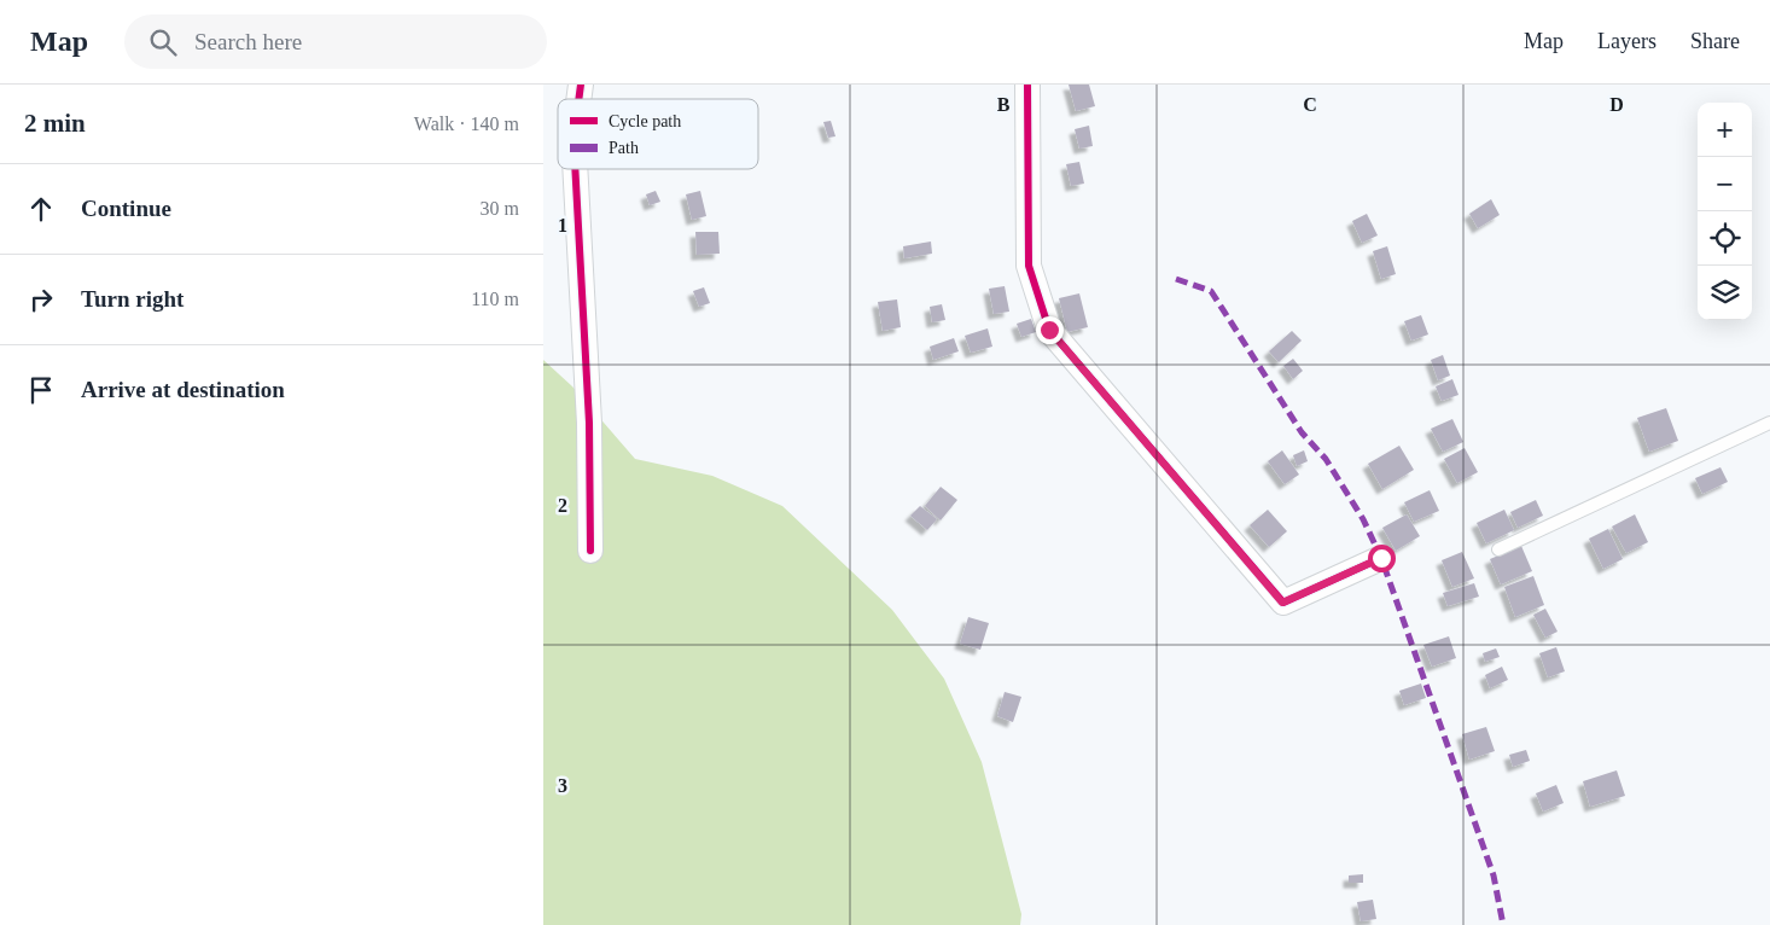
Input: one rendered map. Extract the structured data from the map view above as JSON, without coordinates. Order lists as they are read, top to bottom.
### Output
{
  "legend": ["Cycle path", "Path"],
  "page": {
    "header": "Map",
    "search": "Search here",
    "nav": ["Map", "Layers", "Share"],
    "heading": ["2 min", "Walk · 140 m"],
    "map_buttons": ["+", "−"],
    "list": [
      ["Continue", "30 m"],
      ["Turn right", "110 m"],
      "Arrive at destination"
    ]
  },
  "grid": {
    "columns": ["B", "C", "D"],
    "rows": ["1", "2", "3"]
  }
}
